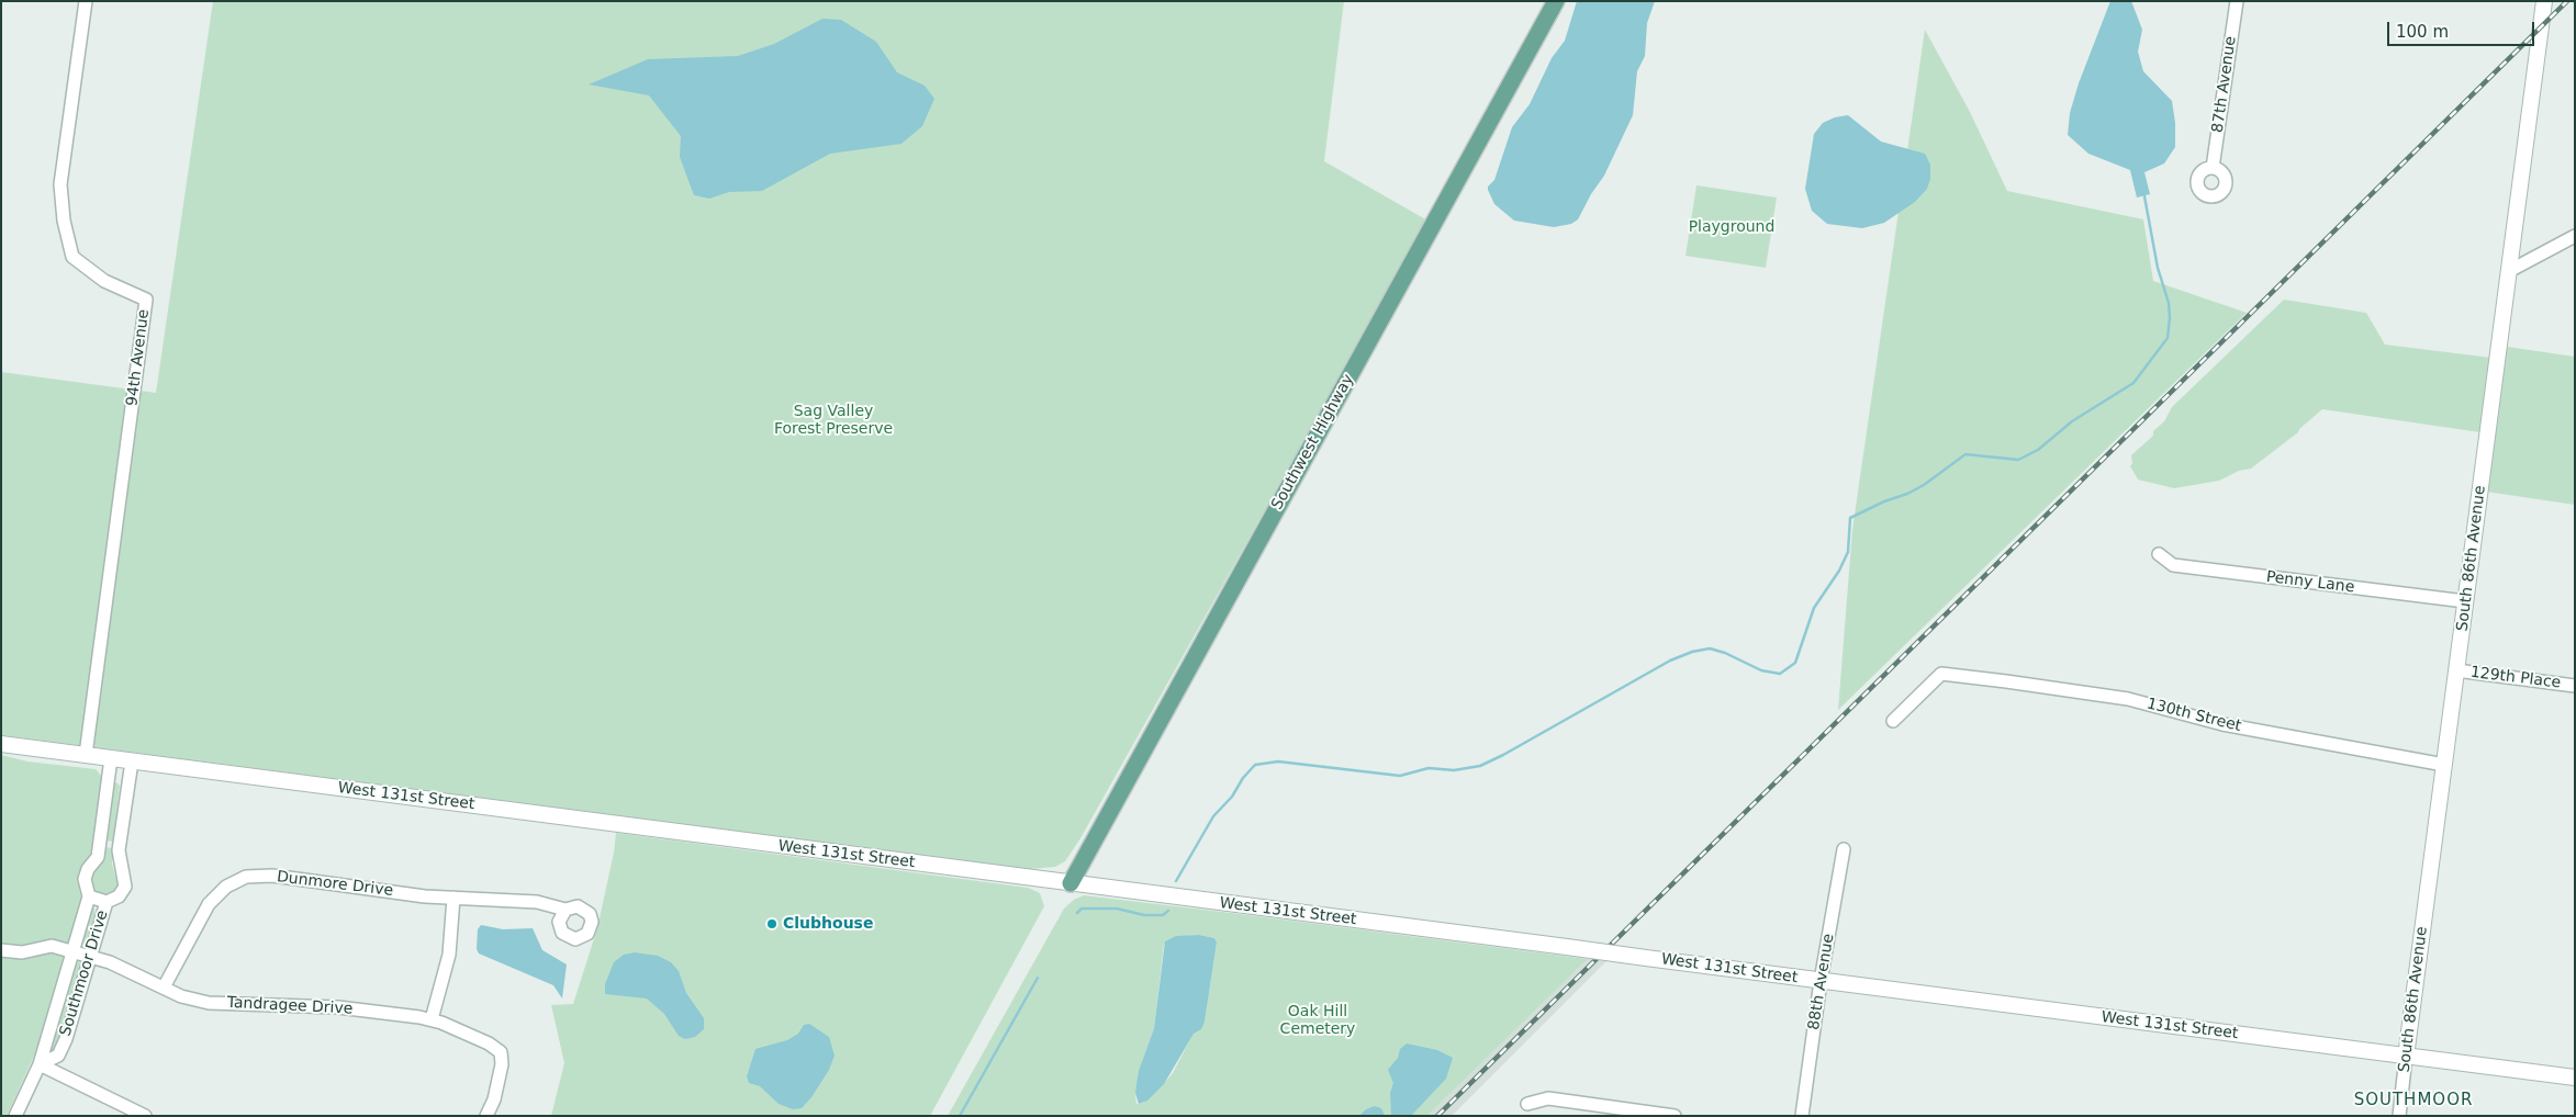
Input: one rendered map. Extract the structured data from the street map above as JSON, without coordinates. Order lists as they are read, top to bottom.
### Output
{
  "streets": {
    "main road": ["Southwest Highway"],
    "street": [
      "87th Avenue",
      "94th Avenue",
      "South 86th Avenue",
      "Penny Lane",
      "129th Place",
      "130th Street",
      "West 131st Street",
      "Dunmore Drive",
      "Southmoor Drive",
      "88th Avenue",
      "Tandragee Drive"
    ]
  },
  "crossings": [
    ["94th Avenue", "West 131st Street"],
    ["Southwest Highway", "West 131st Street"],
    ["South 86th Avenue", "Penny Lane"],
    ["South 86th Avenue", "129th Place"],
    ["South 86th Avenue", "130th Street"],
    ["South 86th Avenue", "West 131st Street"],
    ["West 131st Street", "Southmoor Drive"],
    ["West 131st Street", "88th Avenue"],
    ["Dunmore Drive", "Tandragee Drive"],
    ["Southmoor Drive", "Tandragee Drive"]
  ],
  "districts": ["SOUTHMOOR"],
  "parks": ["Playground", "Sag Valley Forest Preserve", "Oak Hill Cemetery"],
  "places": ["Clubhouse"],
  "scale_bar": "100 m"
}
